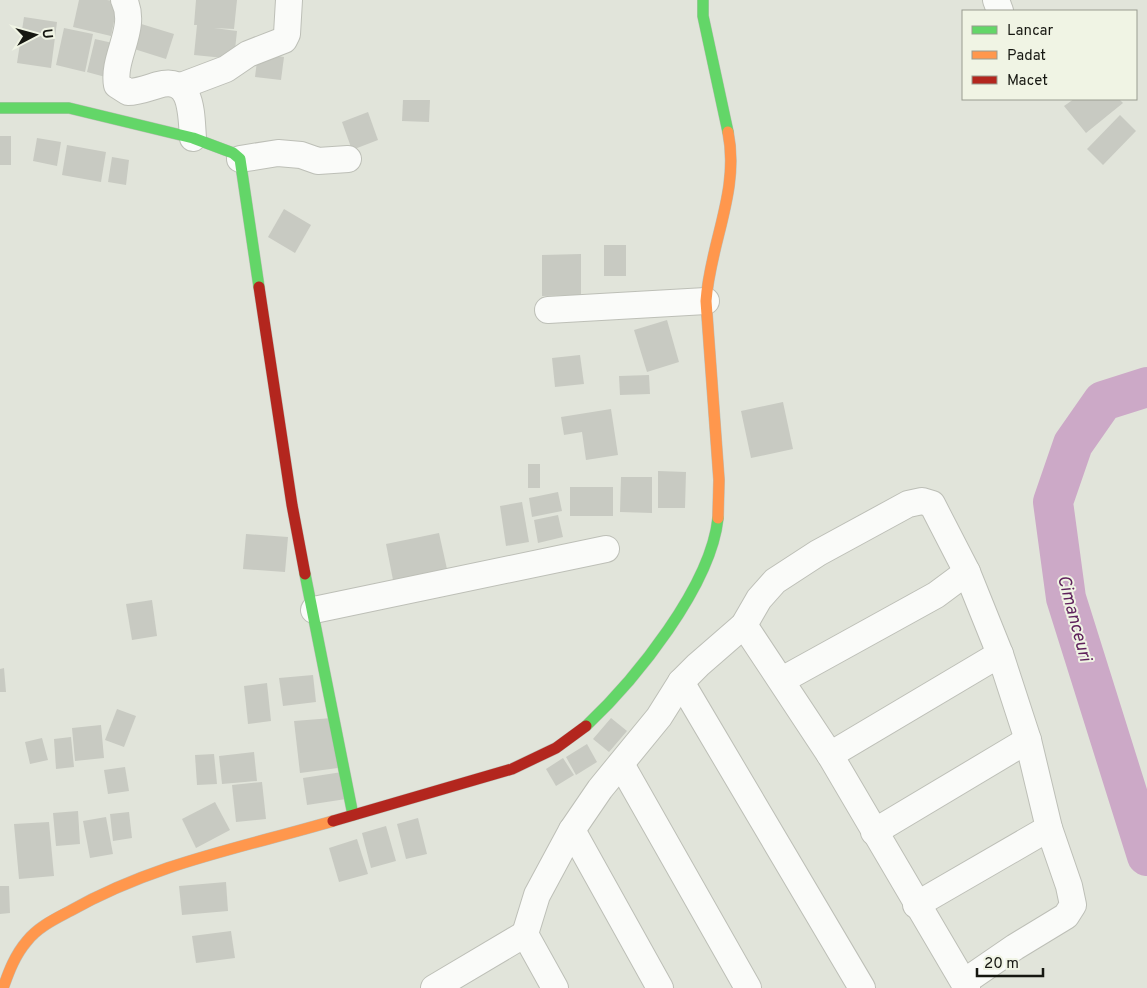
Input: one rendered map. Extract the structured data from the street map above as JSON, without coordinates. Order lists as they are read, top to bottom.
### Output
{
  "water": ["Cimanceuri"],
  "legend": ["Lancar", "Padat", "Macet"],
  "scale_bar": "20 m",
  "north": "right"
}
